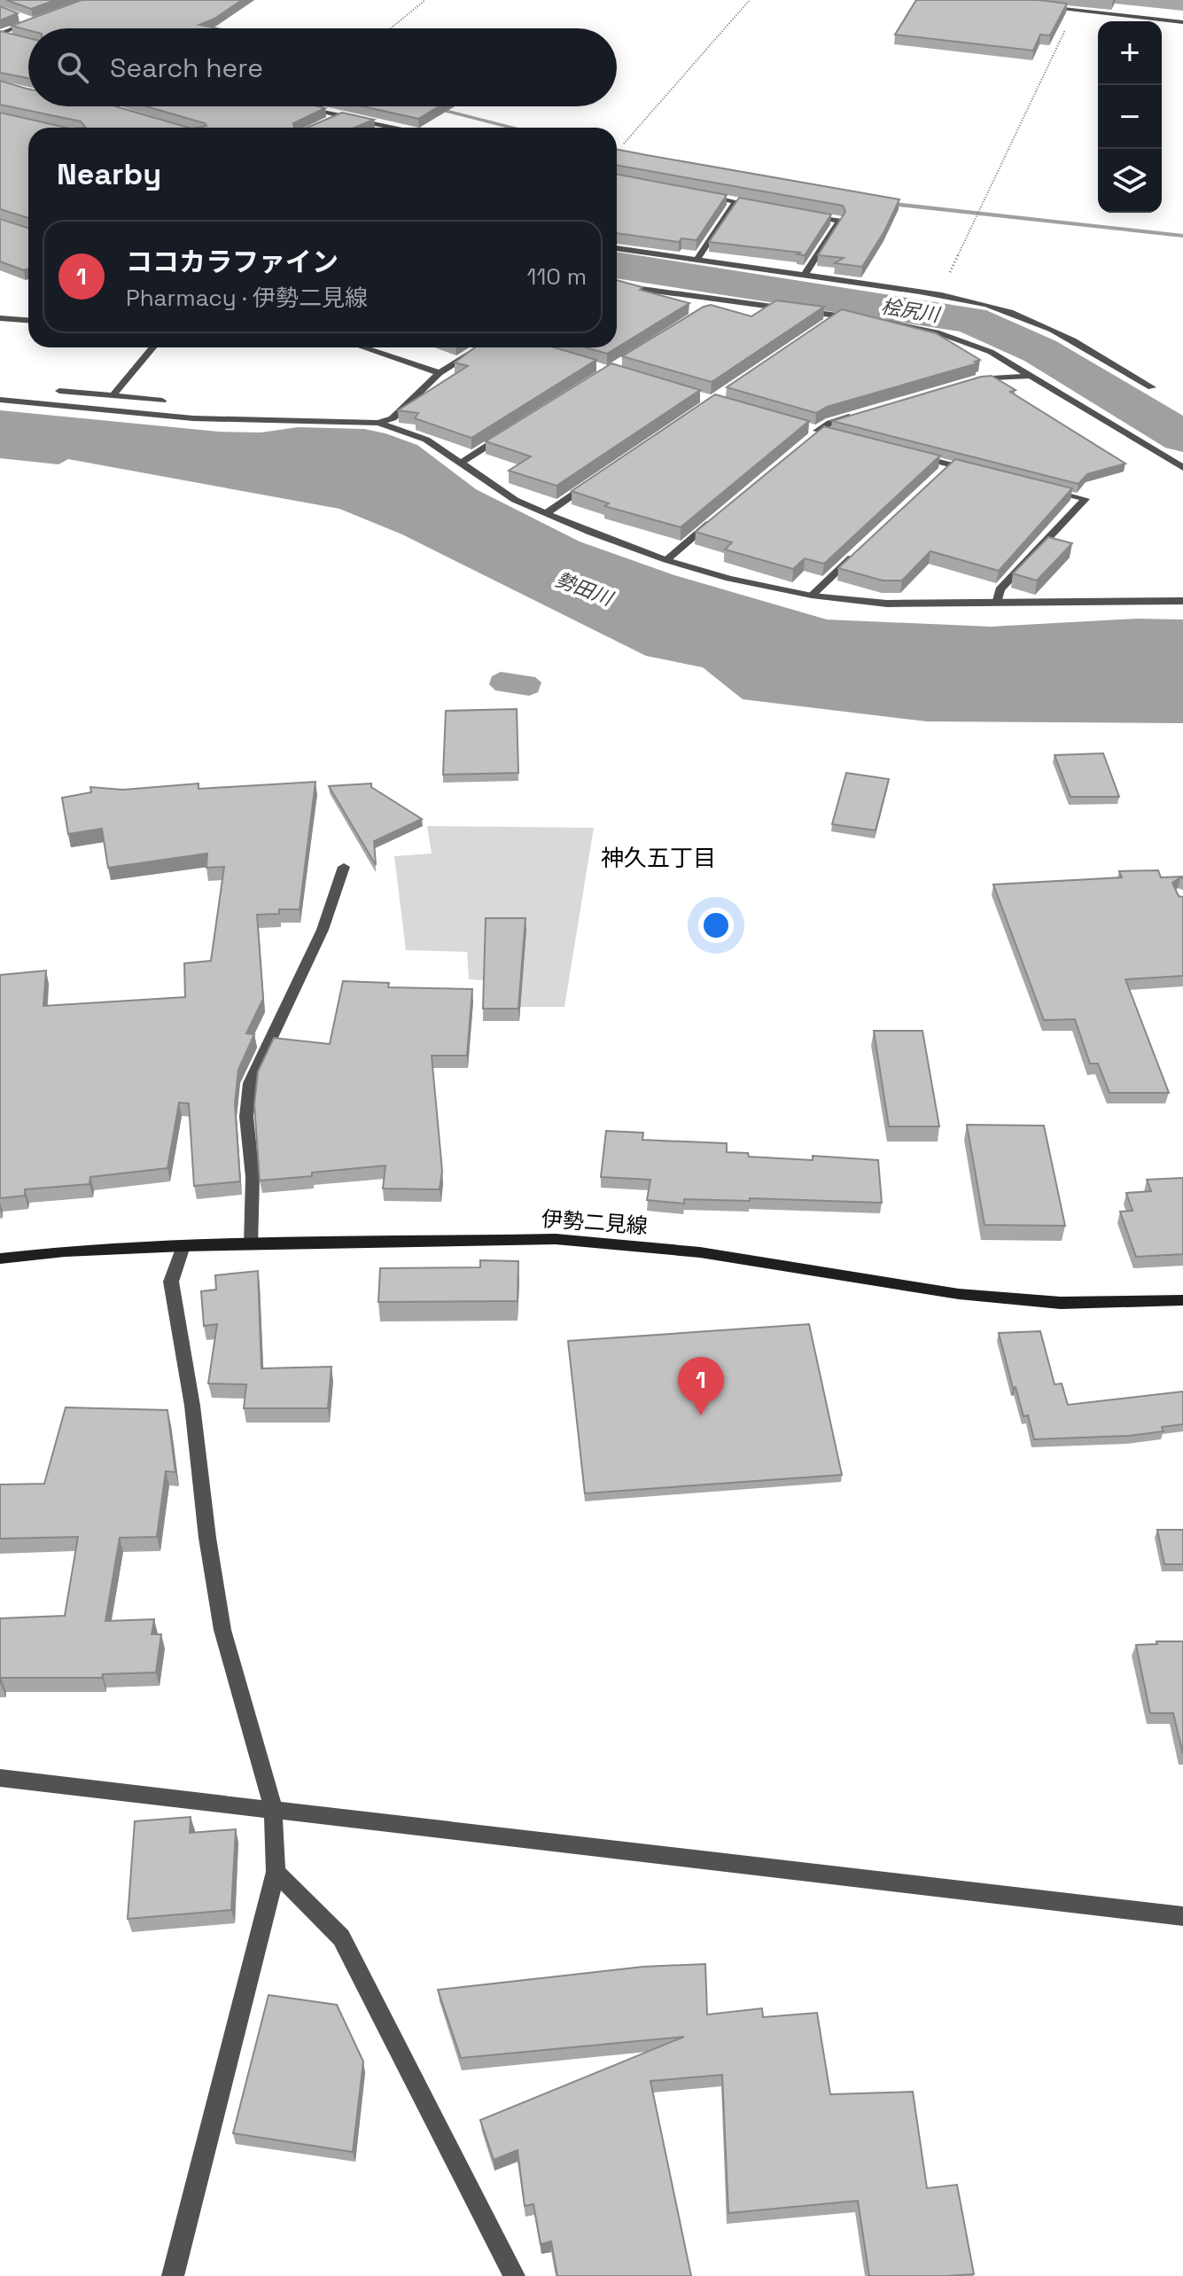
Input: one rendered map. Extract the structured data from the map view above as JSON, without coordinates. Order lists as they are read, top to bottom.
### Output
{
  "streets": {
    "main road": ["伊勢二見線"]
  },
  "districts": ["神久五丁目"],
  "water": ["桧尻川", "勢田川"],
  "page": {
    "map_buttons": ["+", "−"],
    "search": "Search here",
    "heading": "Nearby",
    "list": [
      {
        "mark": "1",
        "name": "ココカラファイン",
        "note": "Pharmacy · 伊勢二見線",
        "value": "110 m"
      }
    ],
    "pins": "1"
  }
}
